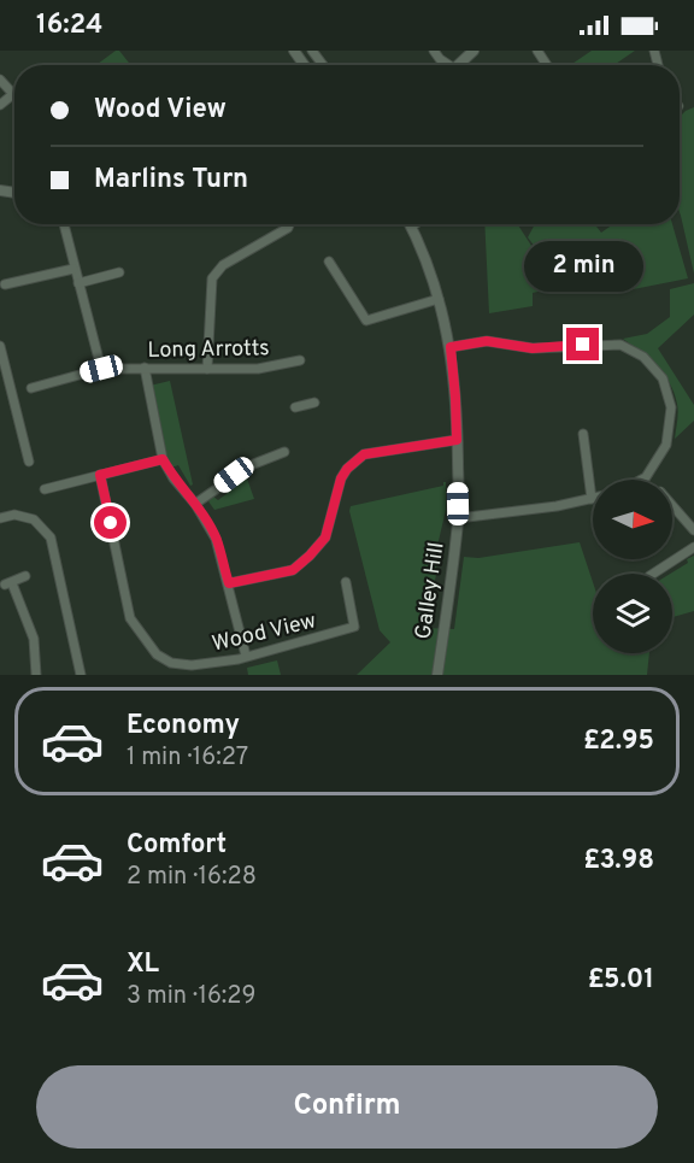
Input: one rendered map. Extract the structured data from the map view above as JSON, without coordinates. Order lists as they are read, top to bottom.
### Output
{
  "streets": {
    "street": ["Long Arrotts", "Galley Hill", "Wood View"]
  },
  "north": "right",
  "page": {
    "status": "16:24",
    "banner": ["Wood View", "Marlins Turn"],
    "bubble": "2 min",
    "list": [
      {
        "name": "Economy",
        "note": "1 min · 16:27",
        "value": "£2.95"
      },
      {
        "name": "Comfort",
        "note": "2 min · 16:28",
        "value": "£3.98"
      },
      {
        "name": "XL",
        "note": "3 min · 16:29",
        "value": "£5.01"
      }
    ],
    "buttons": "Confirm"
  }
}
